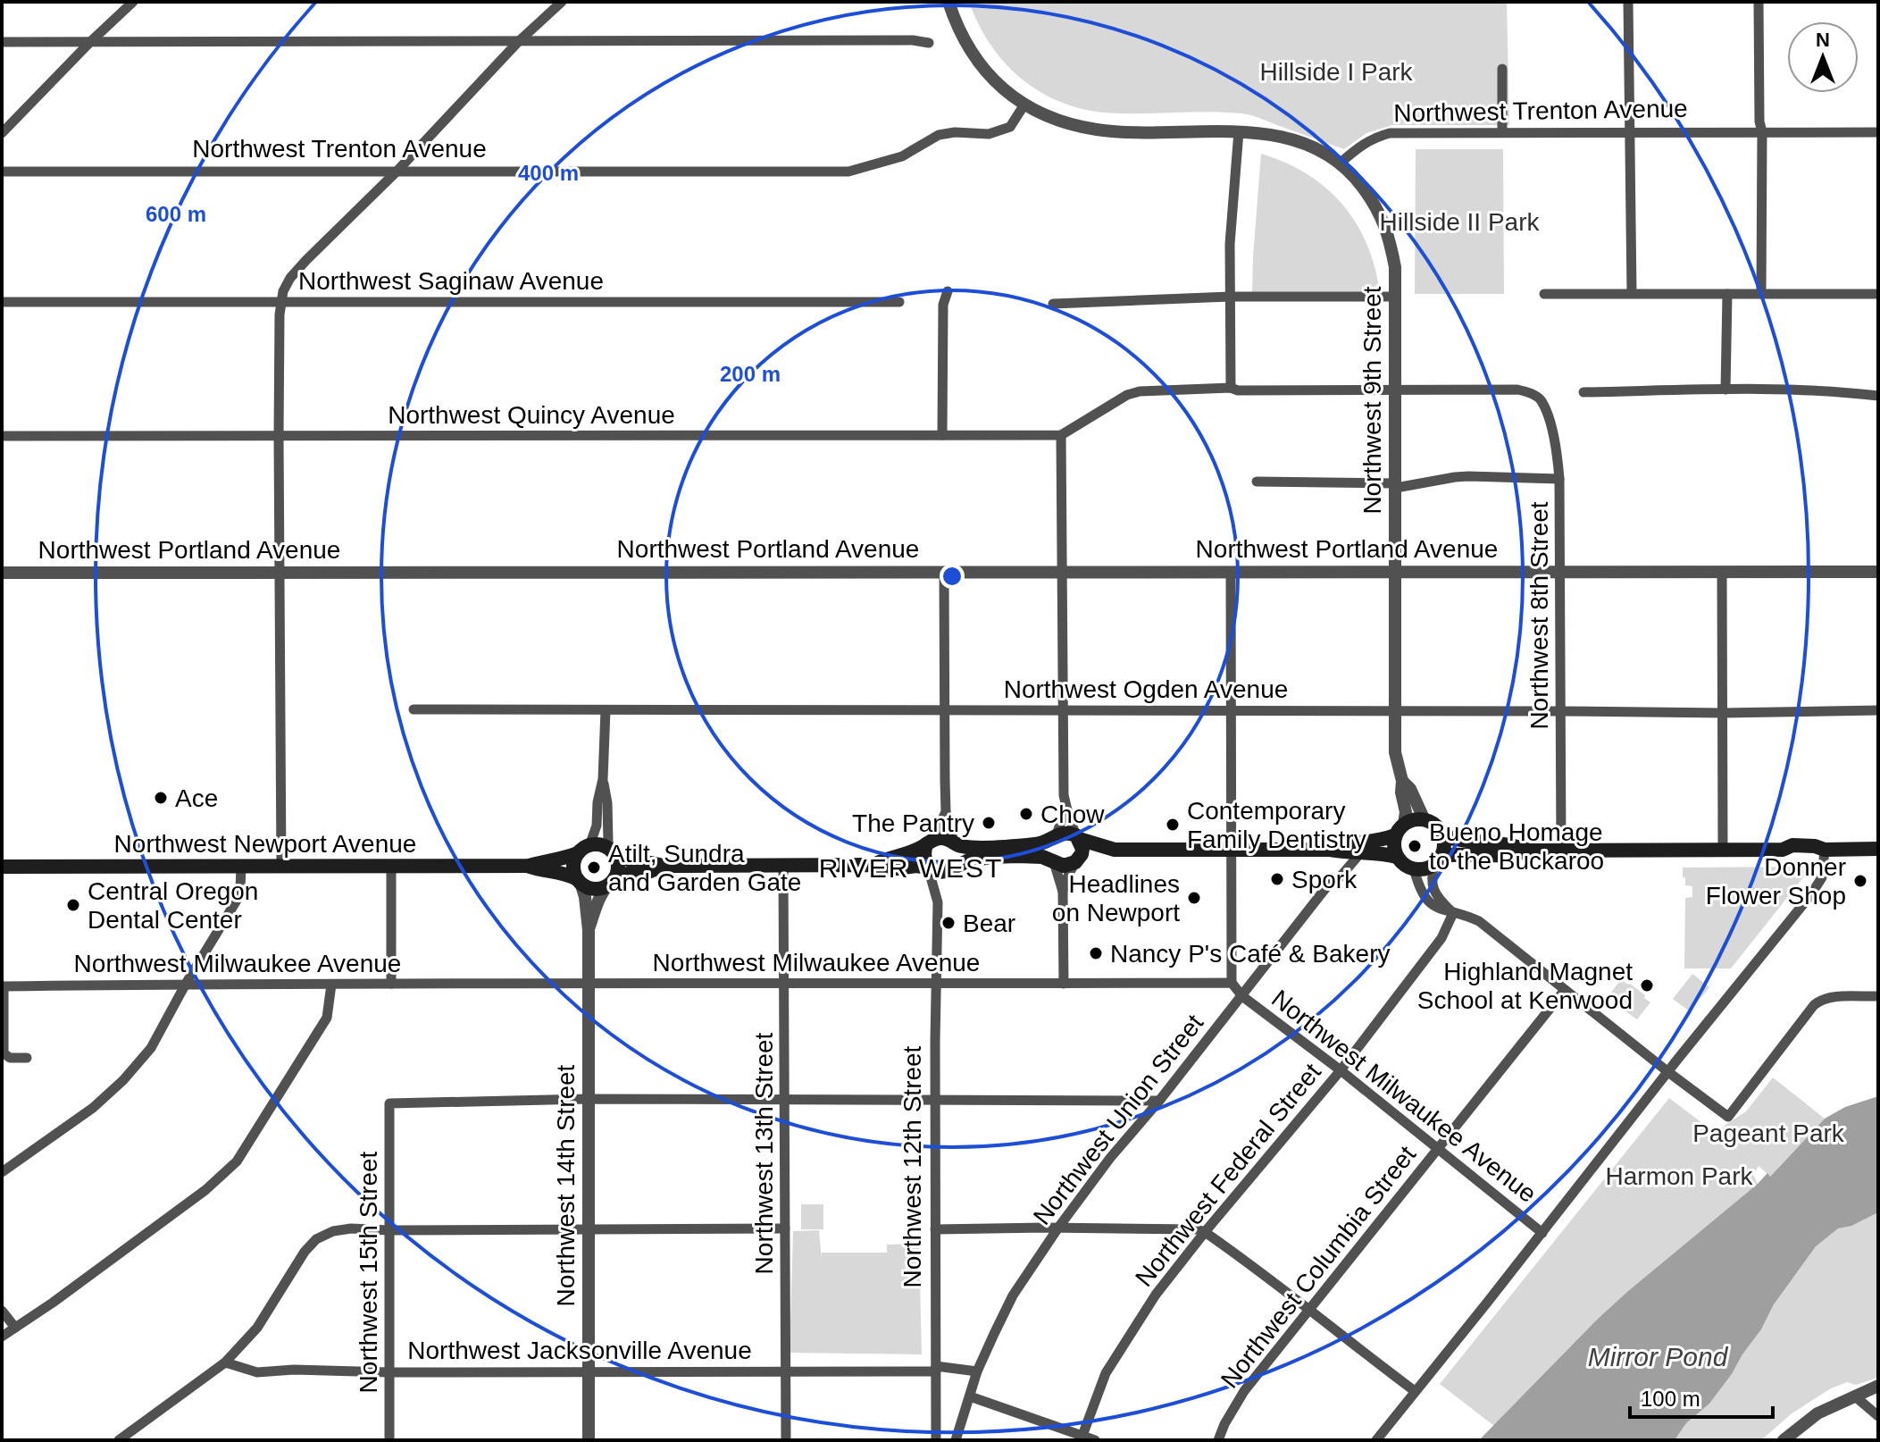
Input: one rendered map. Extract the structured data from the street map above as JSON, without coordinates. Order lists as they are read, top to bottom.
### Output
{
  "streets": {
    "main road": ["Northwest Newport Avenue"],
    "street": [
      "Northwest Trenton Avenue",
      "Northwest Saginaw Avenue",
      "Northwest 9th Street",
      "Northwest Quincy Avenue",
      "Northwest Portland Avenue",
      "Northwest 8th Street",
      "Northwest Ogden Avenue",
      "Northwest Milwaukee Avenue",
      "Northwest Union Street",
      "Northwest 13th Street",
      "Northwest 12th Street",
      "Northwest Federal Street",
      "Northwest 14th Street",
      "Northwest Columbia Street",
      "Northwest 15th Street",
      "Northwest Jacksonville Avenue"
    ]
  },
  "crossings": [
    ["Northwest Trenton Avenue", "Northwest 9th Street"],
    ["Northwest 9th Street", "Northwest Portland Avenue"],
    ["Northwest 9th Street", "Northwest 8th Street"],
    ["Northwest 9th Street", "Northwest Ogden Avenue"],
    ["Northwest Portland Avenue", "Northwest 8th Street"],
    ["Northwest 8th Street", "Northwest Ogden Avenue"],
    ["Northwest Newport Avenue", "Northwest 14th Street"],
    ["Northwest Milwaukee Avenue", "Northwest Union Street"],
    ["Northwest Milwaukee Avenue", "Northwest 13th Street"],
    ["Northwest Milwaukee Avenue", "Northwest 12th Street"],
    ["Northwest Milwaukee Avenue", "Northwest Federal Street"],
    ["Northwest Milwaukee Avenue", "Northwest 14th Street"],
    ["Northwest Milwaukee Avenue", "Northwest Columbia Street"],
    ["Northwest Union Street", "Northwest Jacksonville Avenue"],
    ["Northwest 13th Street", "Northwest Jacksonville Avenue"],
    ["Northwest 12th Street", "Northwest Jacksonville Avenue"],
    ["Northwest 14th Street", "Northwest 15th Street"],
    ["Northwest 14th Street", "Northwest Jacksonville Avenue"],
    ["Northwest 15th Street", "Northwest Jacksonville Avenue"]
  ],
  "districts": ["RIVER WEST"],
  "water": ["Mirror Pond"],
  "parks": [
    "Hillside I Park",
    "Hillside II Park",
    "Pageant Park",
    "Harmon Park"
  ],
  "places": [
    "Ace",
    "Chow",
    "The Pantry",
    "Contemporary Family Dentistry",
    "Bueno Homage to the Buckaroo",
    "Atilt, Sundra and Garden Gate",
    "Spork",
    "Donner Flower Shop",
    "Headlines on Newport",
    "Central Oregon Dental Center",
    "Bear",
    "Nancy P's Café & Bakery",
    "Highland Magnet School at Kenwood"
  ],
  "scale_bar": "100 m",
  "north": "top",
  "rings": ["400 m", "600 m", "200 m"]
}
